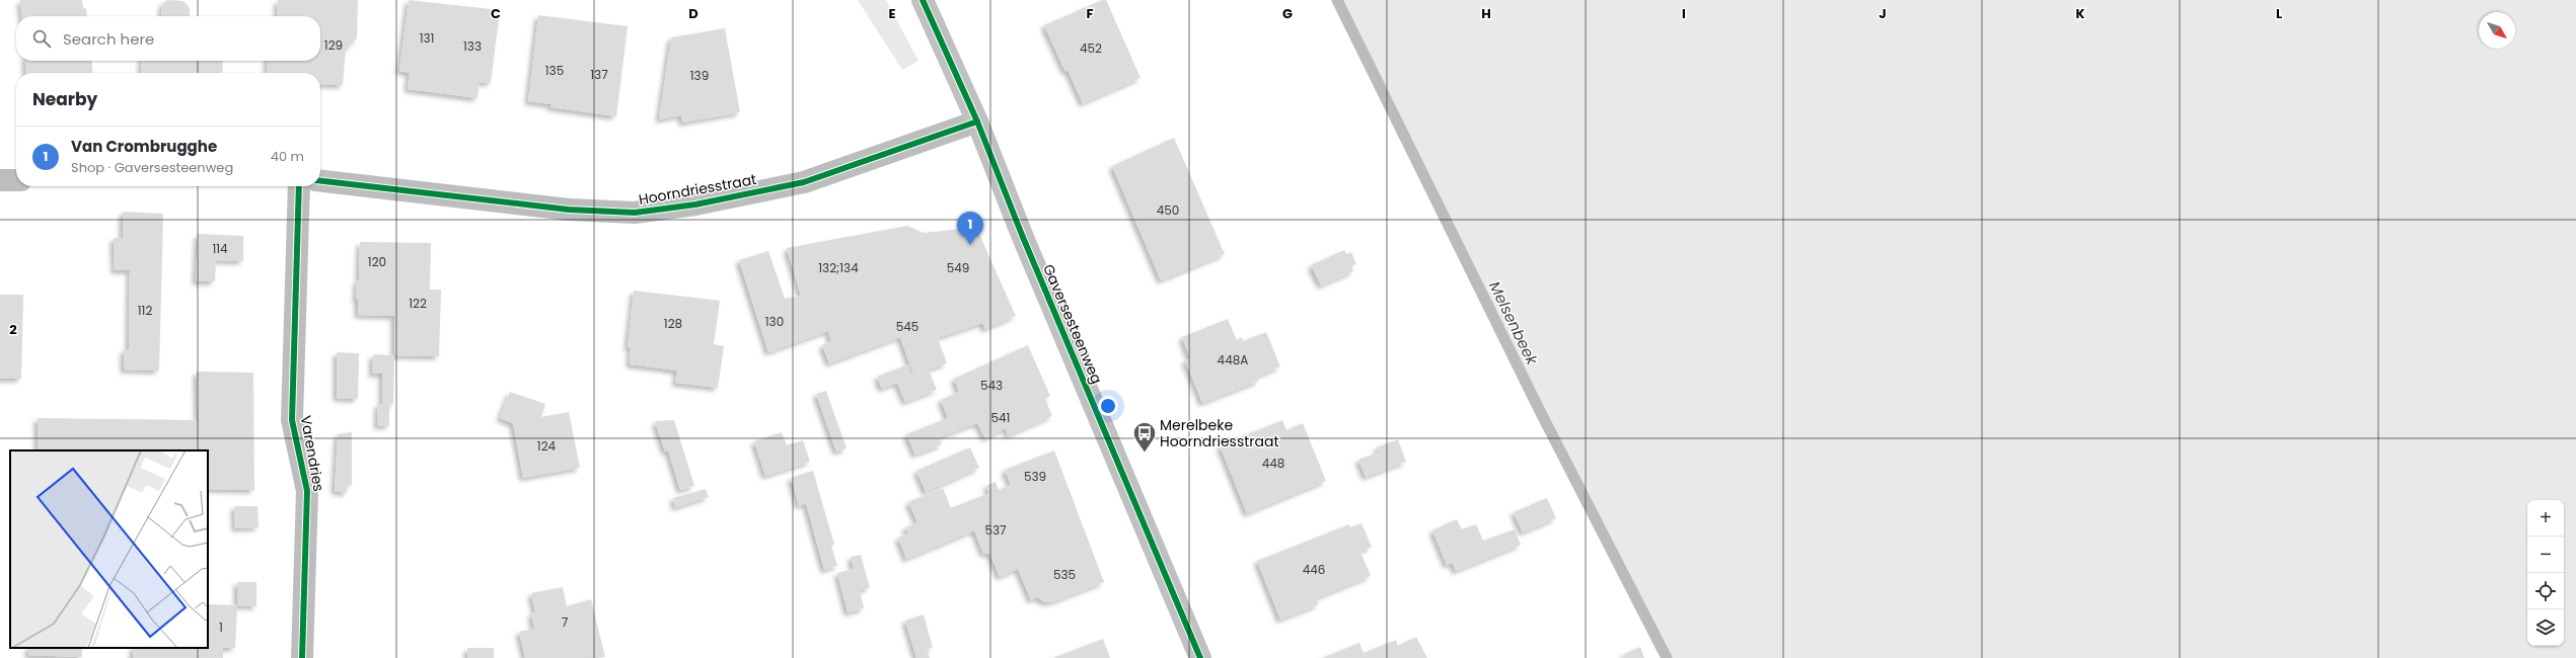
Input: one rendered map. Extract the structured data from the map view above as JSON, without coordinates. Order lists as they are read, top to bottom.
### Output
{
  "streets": {
    "street": ["Hoorndriesstraat", "Gaversesteenweg", "Varendries"]
  },
  "crossings": [
    ["Hoorndriesstraat", "Gaversesteenweg"]
  ],
  "water": ["Melsenbeek"],
  "places": {
    "bus stop": ["Merelbeke Hoorndriesstraat"]
  },
  "house_numbers": [
    "131",
    "129",
    "133",
    "452",
    "135",
    "137",
    "139",
    "450",
    "114",
    "120",
    "132;134",
    "549",
    "122",
    "112",
    "130",
    "128",
    "545",
    "448A",
    "543",
    "541",
    "124",
    "448",
    "539",
    "537",
    "446",
    "535",
    "7",
    "1"
  ],
  "north": "bottom right",
  "page": {
    "search": "Search here",
    "heading": "Nearby",
    "list": [
      {
        "mark": "1",
        "name": "Van Crombrugghe",
        "note": "Shop · Gaversesteenweg",
        "value": "40 m"
      }
    ],
    "pins": "1",
    "map_buttons": ["+", "−"]
  },
  "grid": {
    "columns": [
      "C",
      "D",
      "E",
      "F",
      "G",
      "H",
      "I",
      "J",
      "K",
      "L"
    ],
    "rows": ["2"]
  }
}
